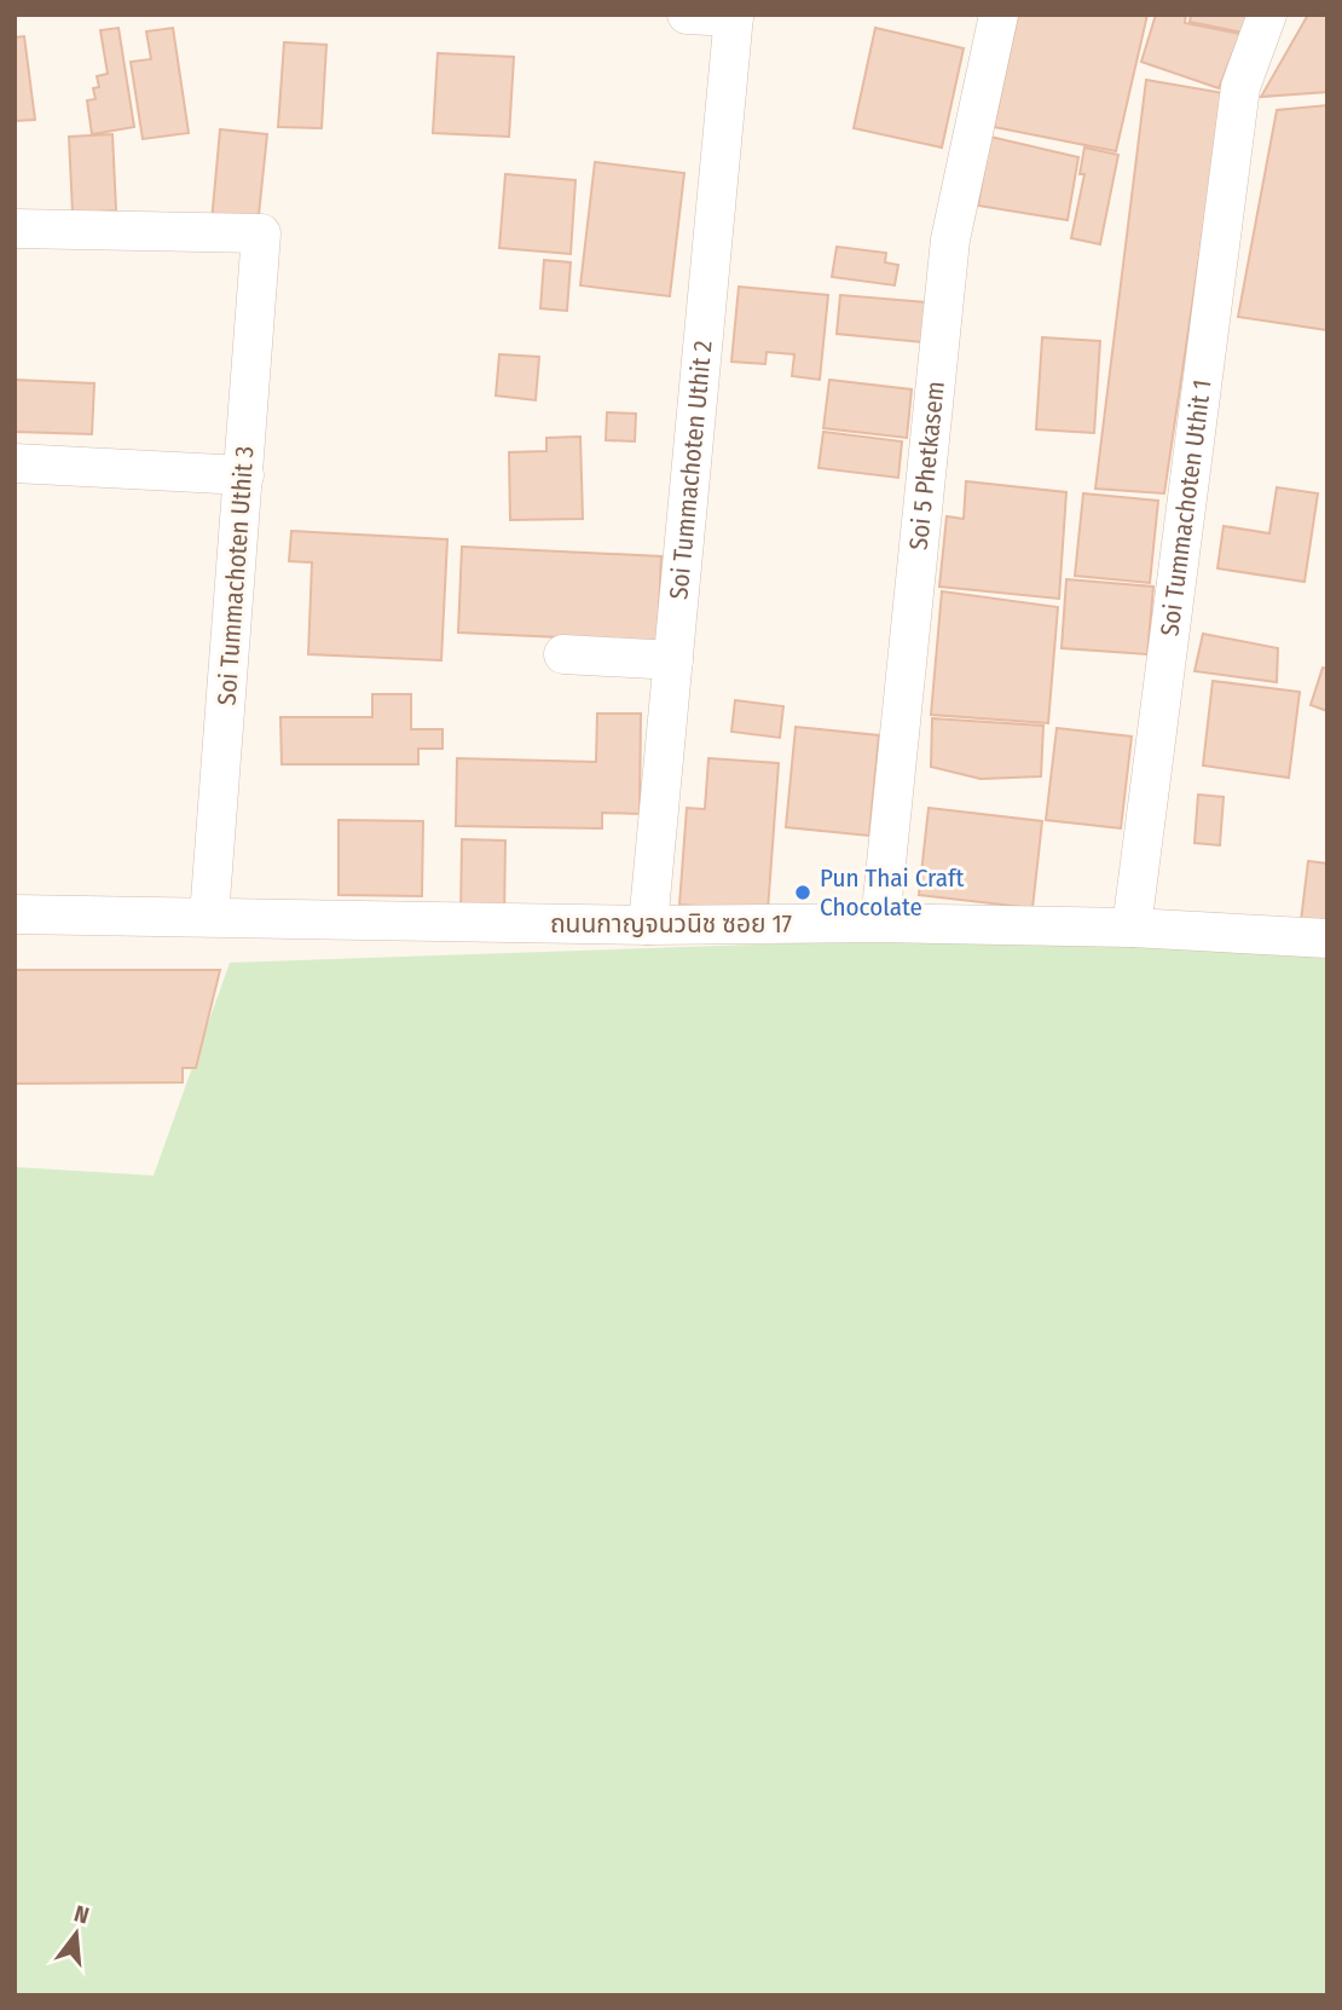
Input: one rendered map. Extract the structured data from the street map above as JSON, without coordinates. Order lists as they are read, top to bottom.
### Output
{
  "streets": {
    "street": [
      "Soi 5 Phetkasem",
      "Soi Tummachoten Uthit 2",
      "Soi Tummachoten Uthit 1",
      "Soi Tummachoten Uthit 3",
      "ถนนกาญจนวนิช ซอย 17"
    ]
  },
  "crossings": [
    ["Soi 5 Phetkasem", "ถนนกาญจนวนิช ซอย 17"],
    ["Soi Tummachoten Uthit 2", "ถนนกาญจนวนิช ซอย 17"],
    ["Soi Tummachoten Uthit 1", "ถนนกาญจนวนิช ซอย 17"],
    ["Soi Tummachoten Uthit 3", "ถนนกาญจนวนิช ซอย 17"]
  ],
  "places": ["Pun Thai Craft Chocolate"],
  "north": "top"
}
